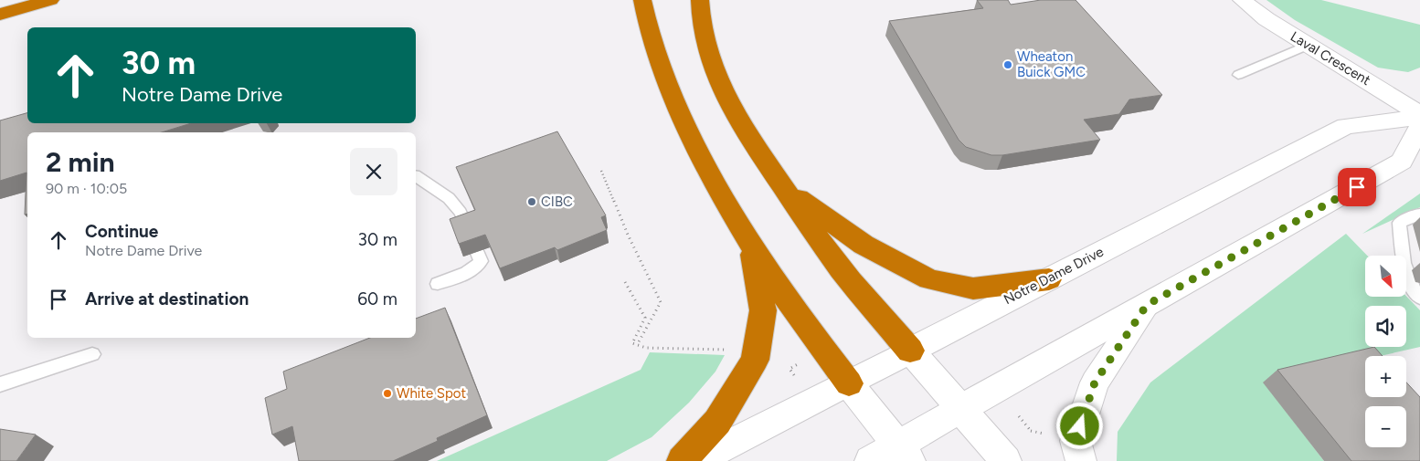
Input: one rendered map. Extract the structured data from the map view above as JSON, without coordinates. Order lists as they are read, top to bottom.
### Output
{
  "streets": {
    "street": ["Laval Crescent", "Notre Dame Drive"]
  },
  "crossings": [
    ["Laval Crescent", "Notre Dame Drive"]
  ],
  "places": ["Wheaton Buick GMC", "CIBC", "White Spot"],
  "north": "bottom right",
  "page": {
    "turn": ["30 m", "Notre Dame Drive"],
    "heading": ["2 min", "90 m · 10:05"],
    "list": [
      {
        "name": "Continue",
        "note": "Notre Dame Drive",
        "value": "30 m"
      },
      {
        "name": "Arrive at destination",
        "value": "60 m"
      }
    ],
    "map_buttons": ["+", "−"]
  }
}
